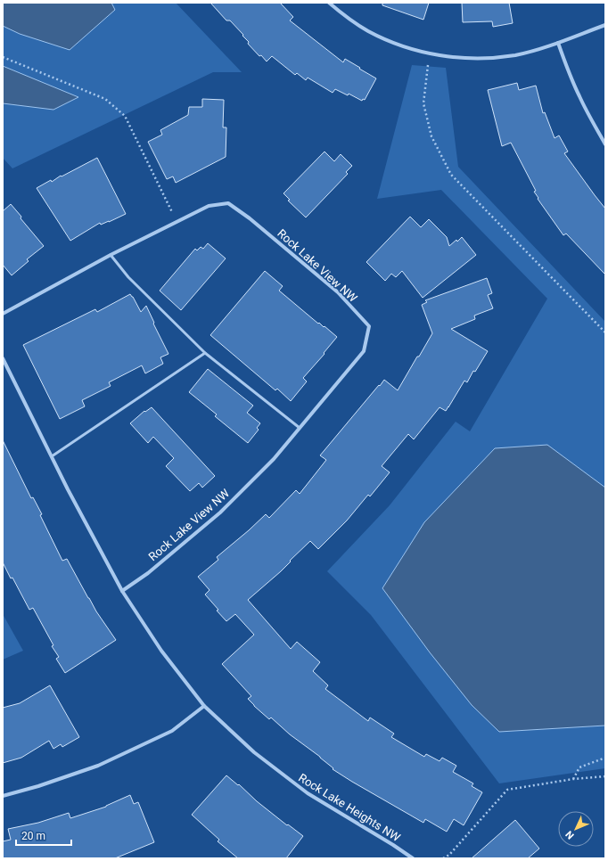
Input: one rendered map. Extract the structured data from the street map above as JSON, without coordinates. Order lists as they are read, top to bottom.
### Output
{
  "streets": {
    "street": ["Rock Lake View NW", "Rock Lake Heights NW"]
  },
  "scale_bar": "20 m",
  "north": "bottom left"
}
